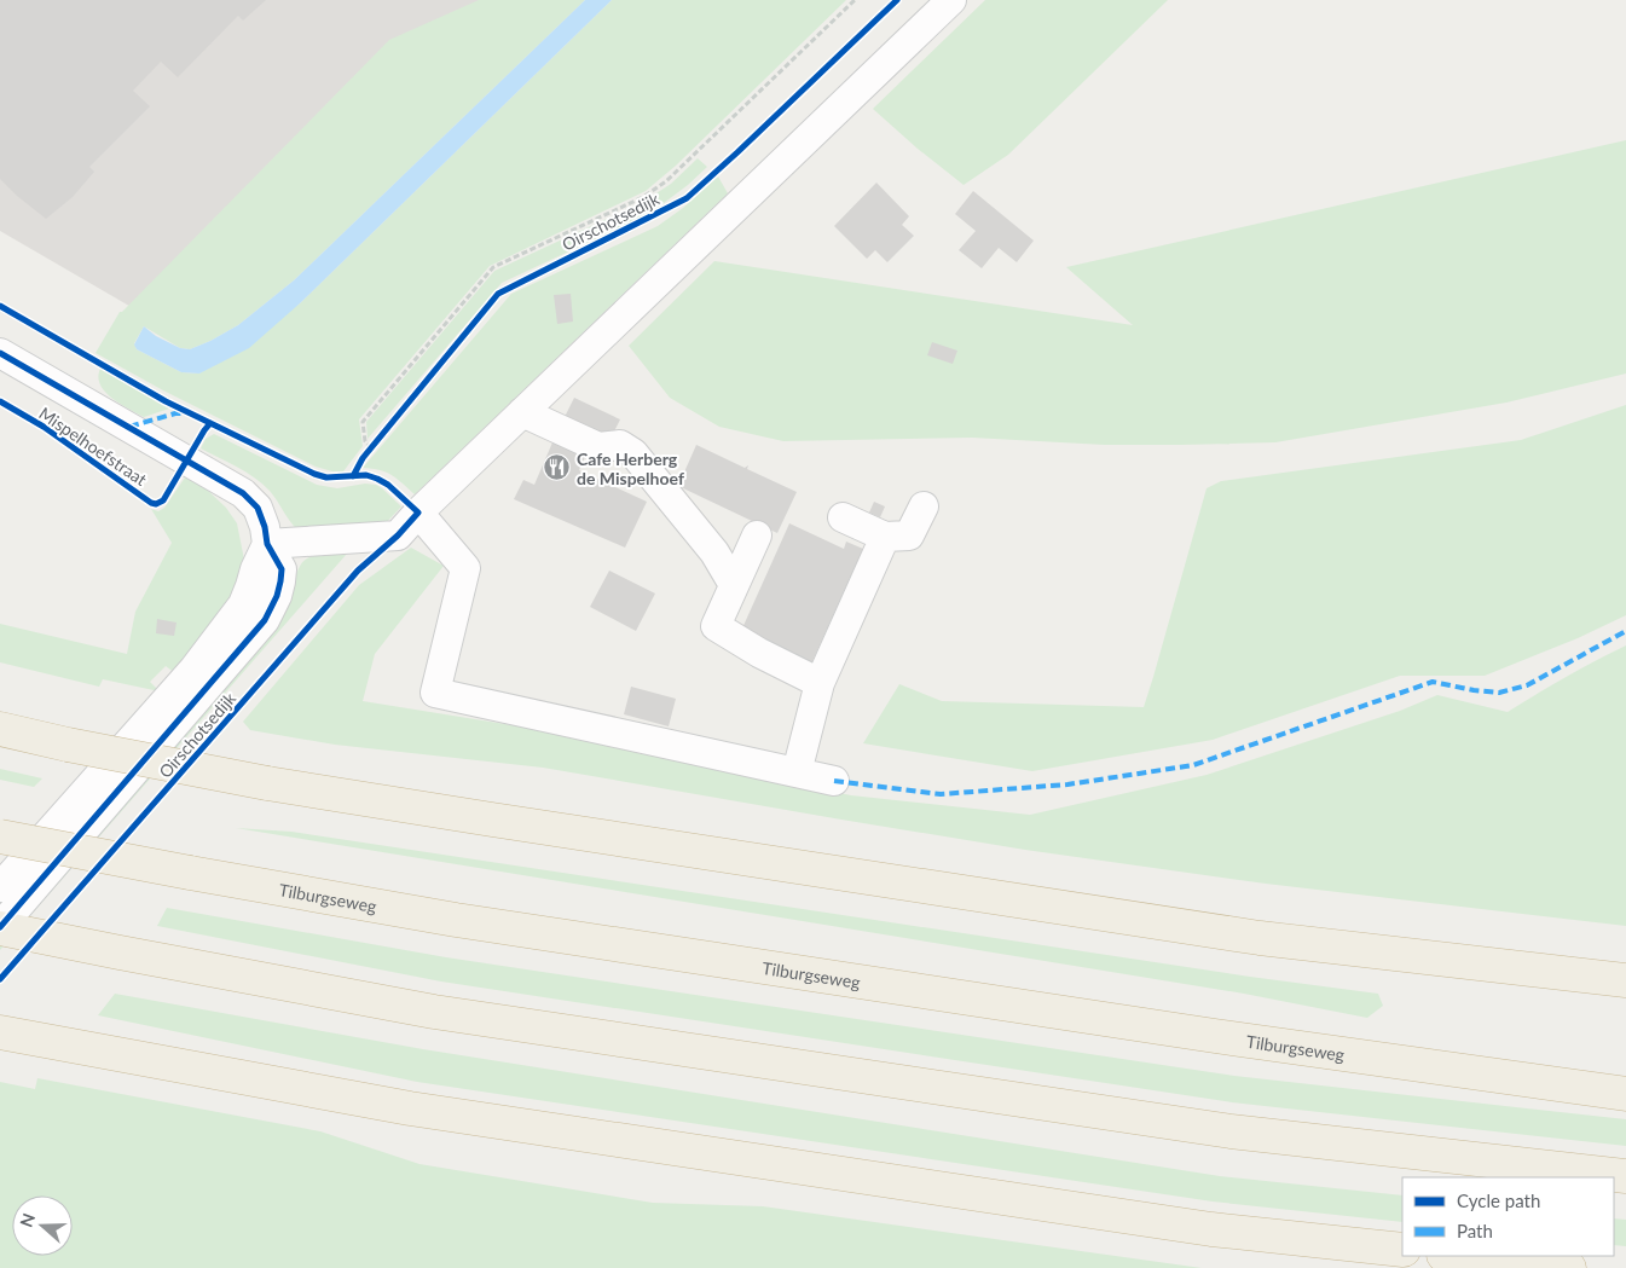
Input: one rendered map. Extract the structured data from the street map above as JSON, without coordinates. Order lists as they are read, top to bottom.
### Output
{
  "streets": {
    "highway": ["Tilburgseweg"],
    "street": ["Oirschotsedijk", "Mispelhoefstraat"]
  },
  "crossings": [
    ["Oirschotsedijk", "Mispelhoefstraat"]
  ],
  "places": {
    "restaurant": ["Cafe Herberg de Mispelhoef"]
  },
  "legend": ["Cycle path", "Path"],
  "north": "left"
}
